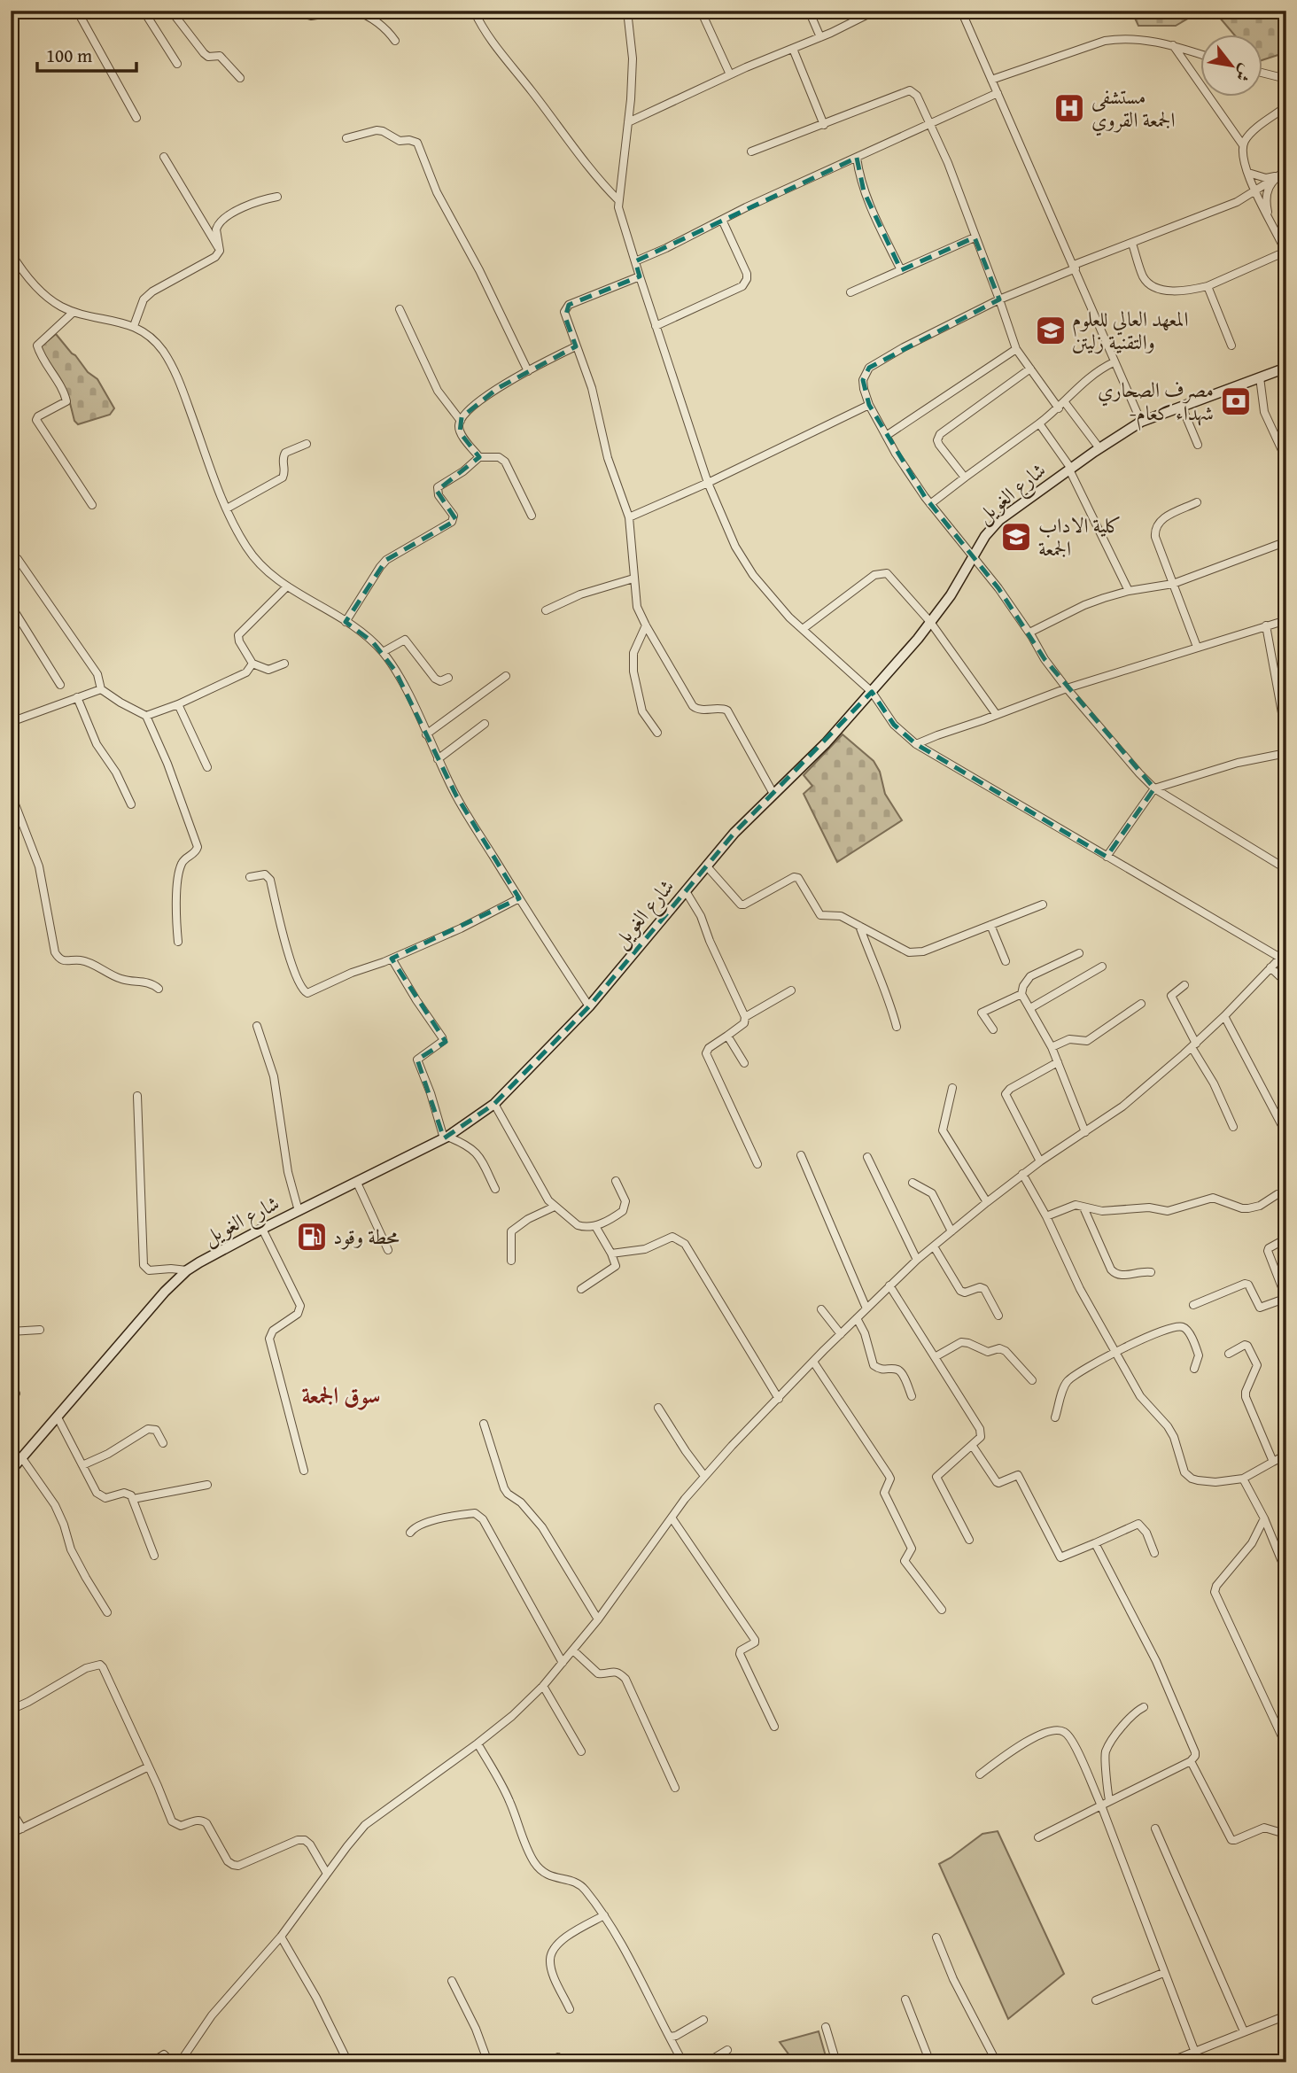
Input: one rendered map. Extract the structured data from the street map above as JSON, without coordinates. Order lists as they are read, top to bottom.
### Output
{
  "streets": {
    "street": ["شارع الغويل"]
  },
  "districts": ["سوق الجمعة"],
  "places": {
    "hospital": ["مستشفى الجمعة القروي"],
    "school or university": ["المعهد العالي للعلوم والتقنية زليتن", "كلية اﻻداب الجمعة"],
    "bank": ["مصرف الصحاري -شهداء كعام"],
    "fuel station": ["محطة وقود"]
  },
  "scale_bar": "100 m",
  "north": "bottom right"
}
